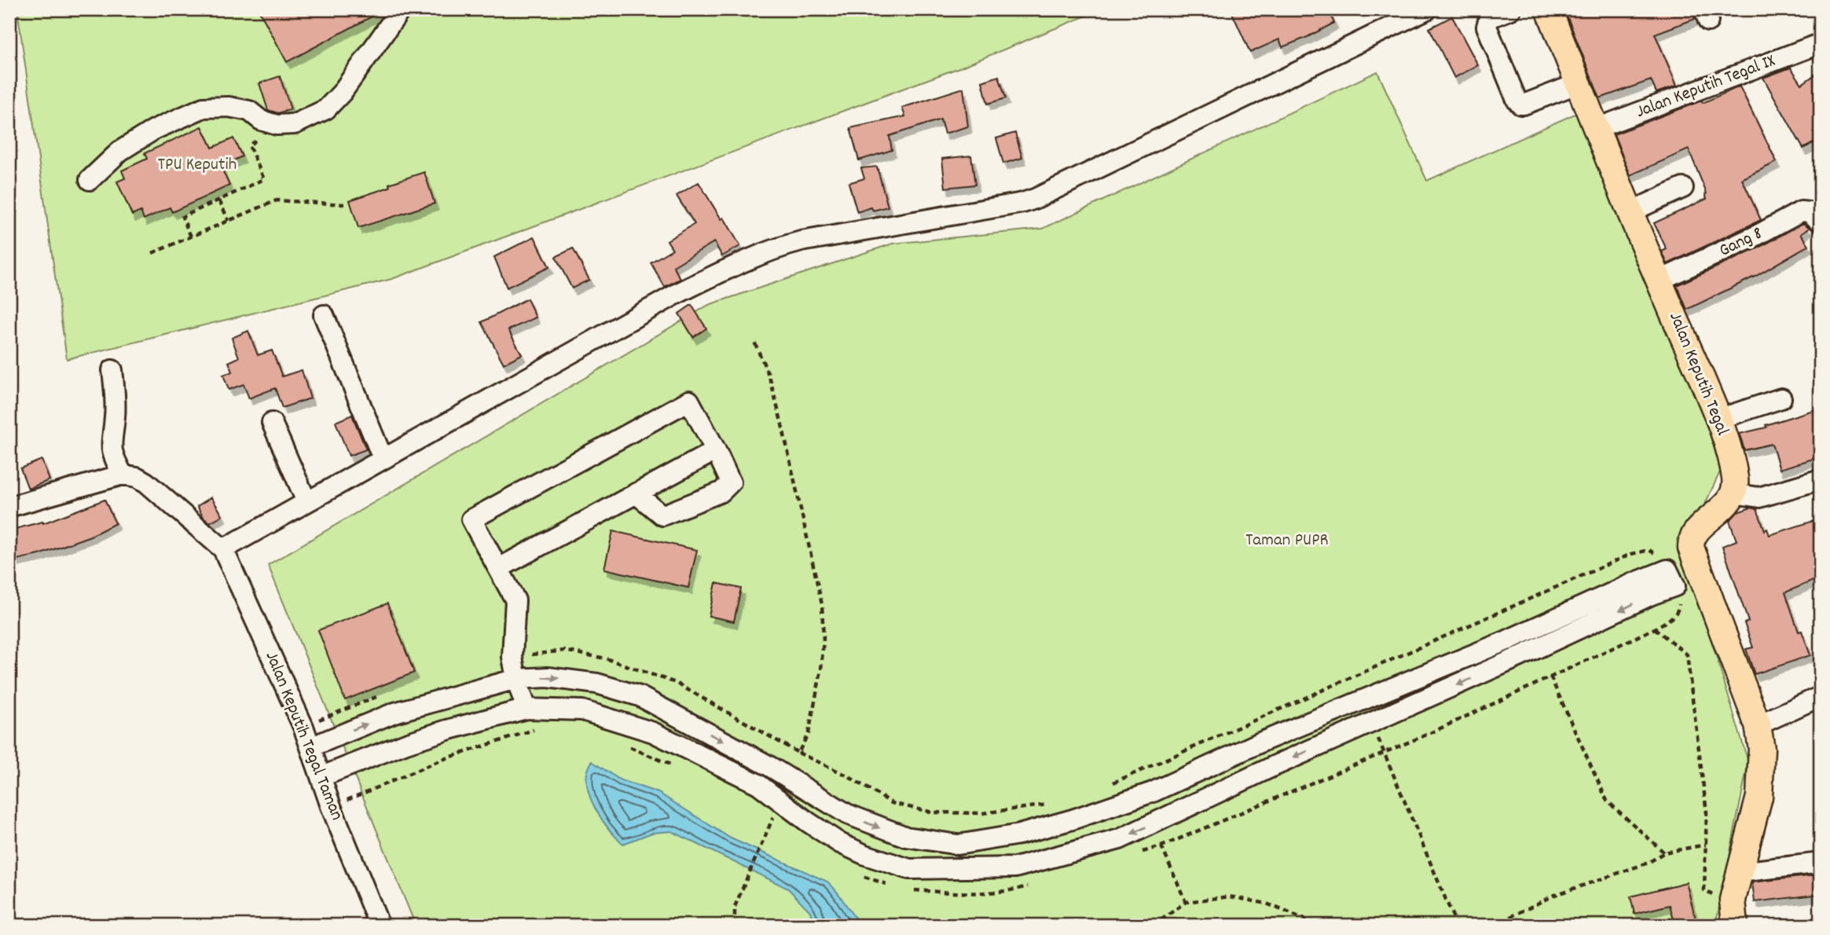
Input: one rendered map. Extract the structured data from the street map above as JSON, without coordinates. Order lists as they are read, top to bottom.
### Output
{
  "streets": {
    "main road": ["Jalan Keputih Tegal"],
    "street": ["Jalan Keputih Tegal IX", "Gang 8", "Jalan Keputih Tegal Taman"]
  },
  "crossings": [
    ["Jalan Keputih Tegal IX", "Jalan Keputih Tegal"],
    ["Gang 8", "Jalan Keputih Tegal"]
  ],
  "parks": ["TPU Keputih", "Taman PUPR"]
}
